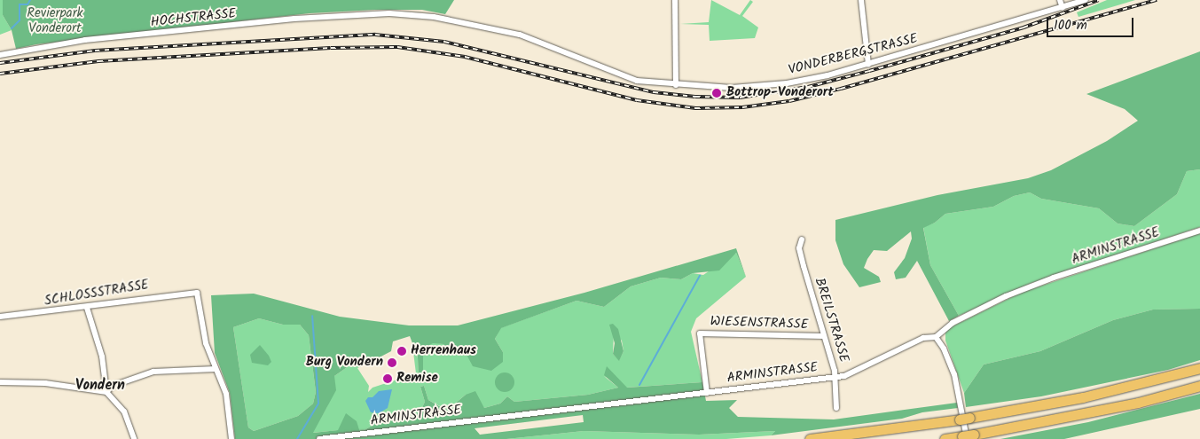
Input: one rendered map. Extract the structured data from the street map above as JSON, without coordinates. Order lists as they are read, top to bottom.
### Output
{
  "streets": {
    "street": [
      "HOCHSTRASSE",
      "VONDERBERGSTRASSE",
      "ARMINSTRASSE",
      "SCHLOSSSTRASSE",
      "BREILSTRASSE",
      "WIESENSTRASSE"
    ]
  },
  "crossings": [
    ["HOCHSTRASSE", "VONDERBERGSTRASSE"],
    ["ARMINSTRASSE", "BREILSTRASSE"],
    ["ARMINSTRASSE", "WIESENSTRASSE"],
    ["BREILSTRASSE", "WIESENSTRASSE"]
  ],
  "districts": ["Vondern"],
  "parks": ["Revierpark Vonderort"],
  "places": [
    "Bottrop-Vonderort",
    "Herrenhaus",
    "Burg Vondern",
    "Remise"
  ],
  "scale_bar": "100 m"
}
